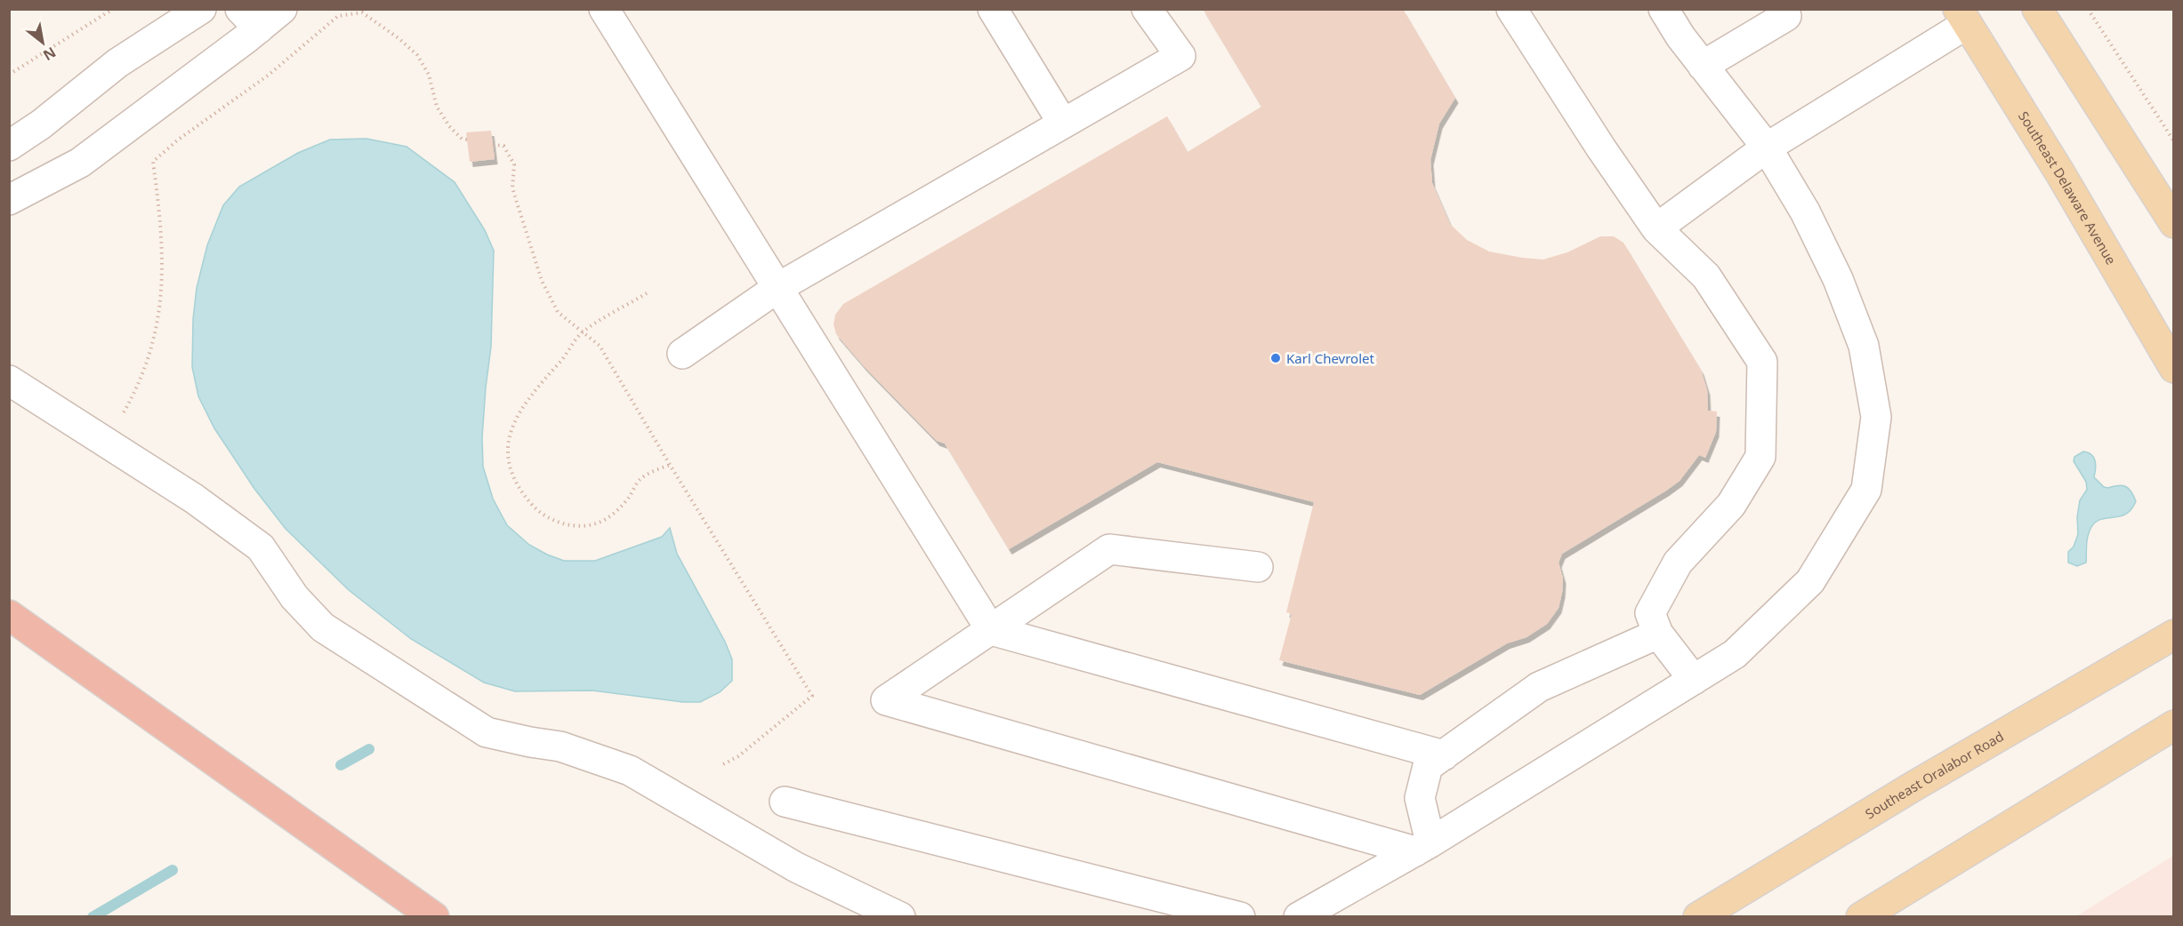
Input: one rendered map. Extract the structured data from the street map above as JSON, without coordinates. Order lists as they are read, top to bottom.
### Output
{
  "streets": {
    "main road": ["Southeast Delaware Avenue", "Southeast Oralabor Road"]
  },
  "places": ["Karl Chevrolet"],
  "north": "bottom right"
}
